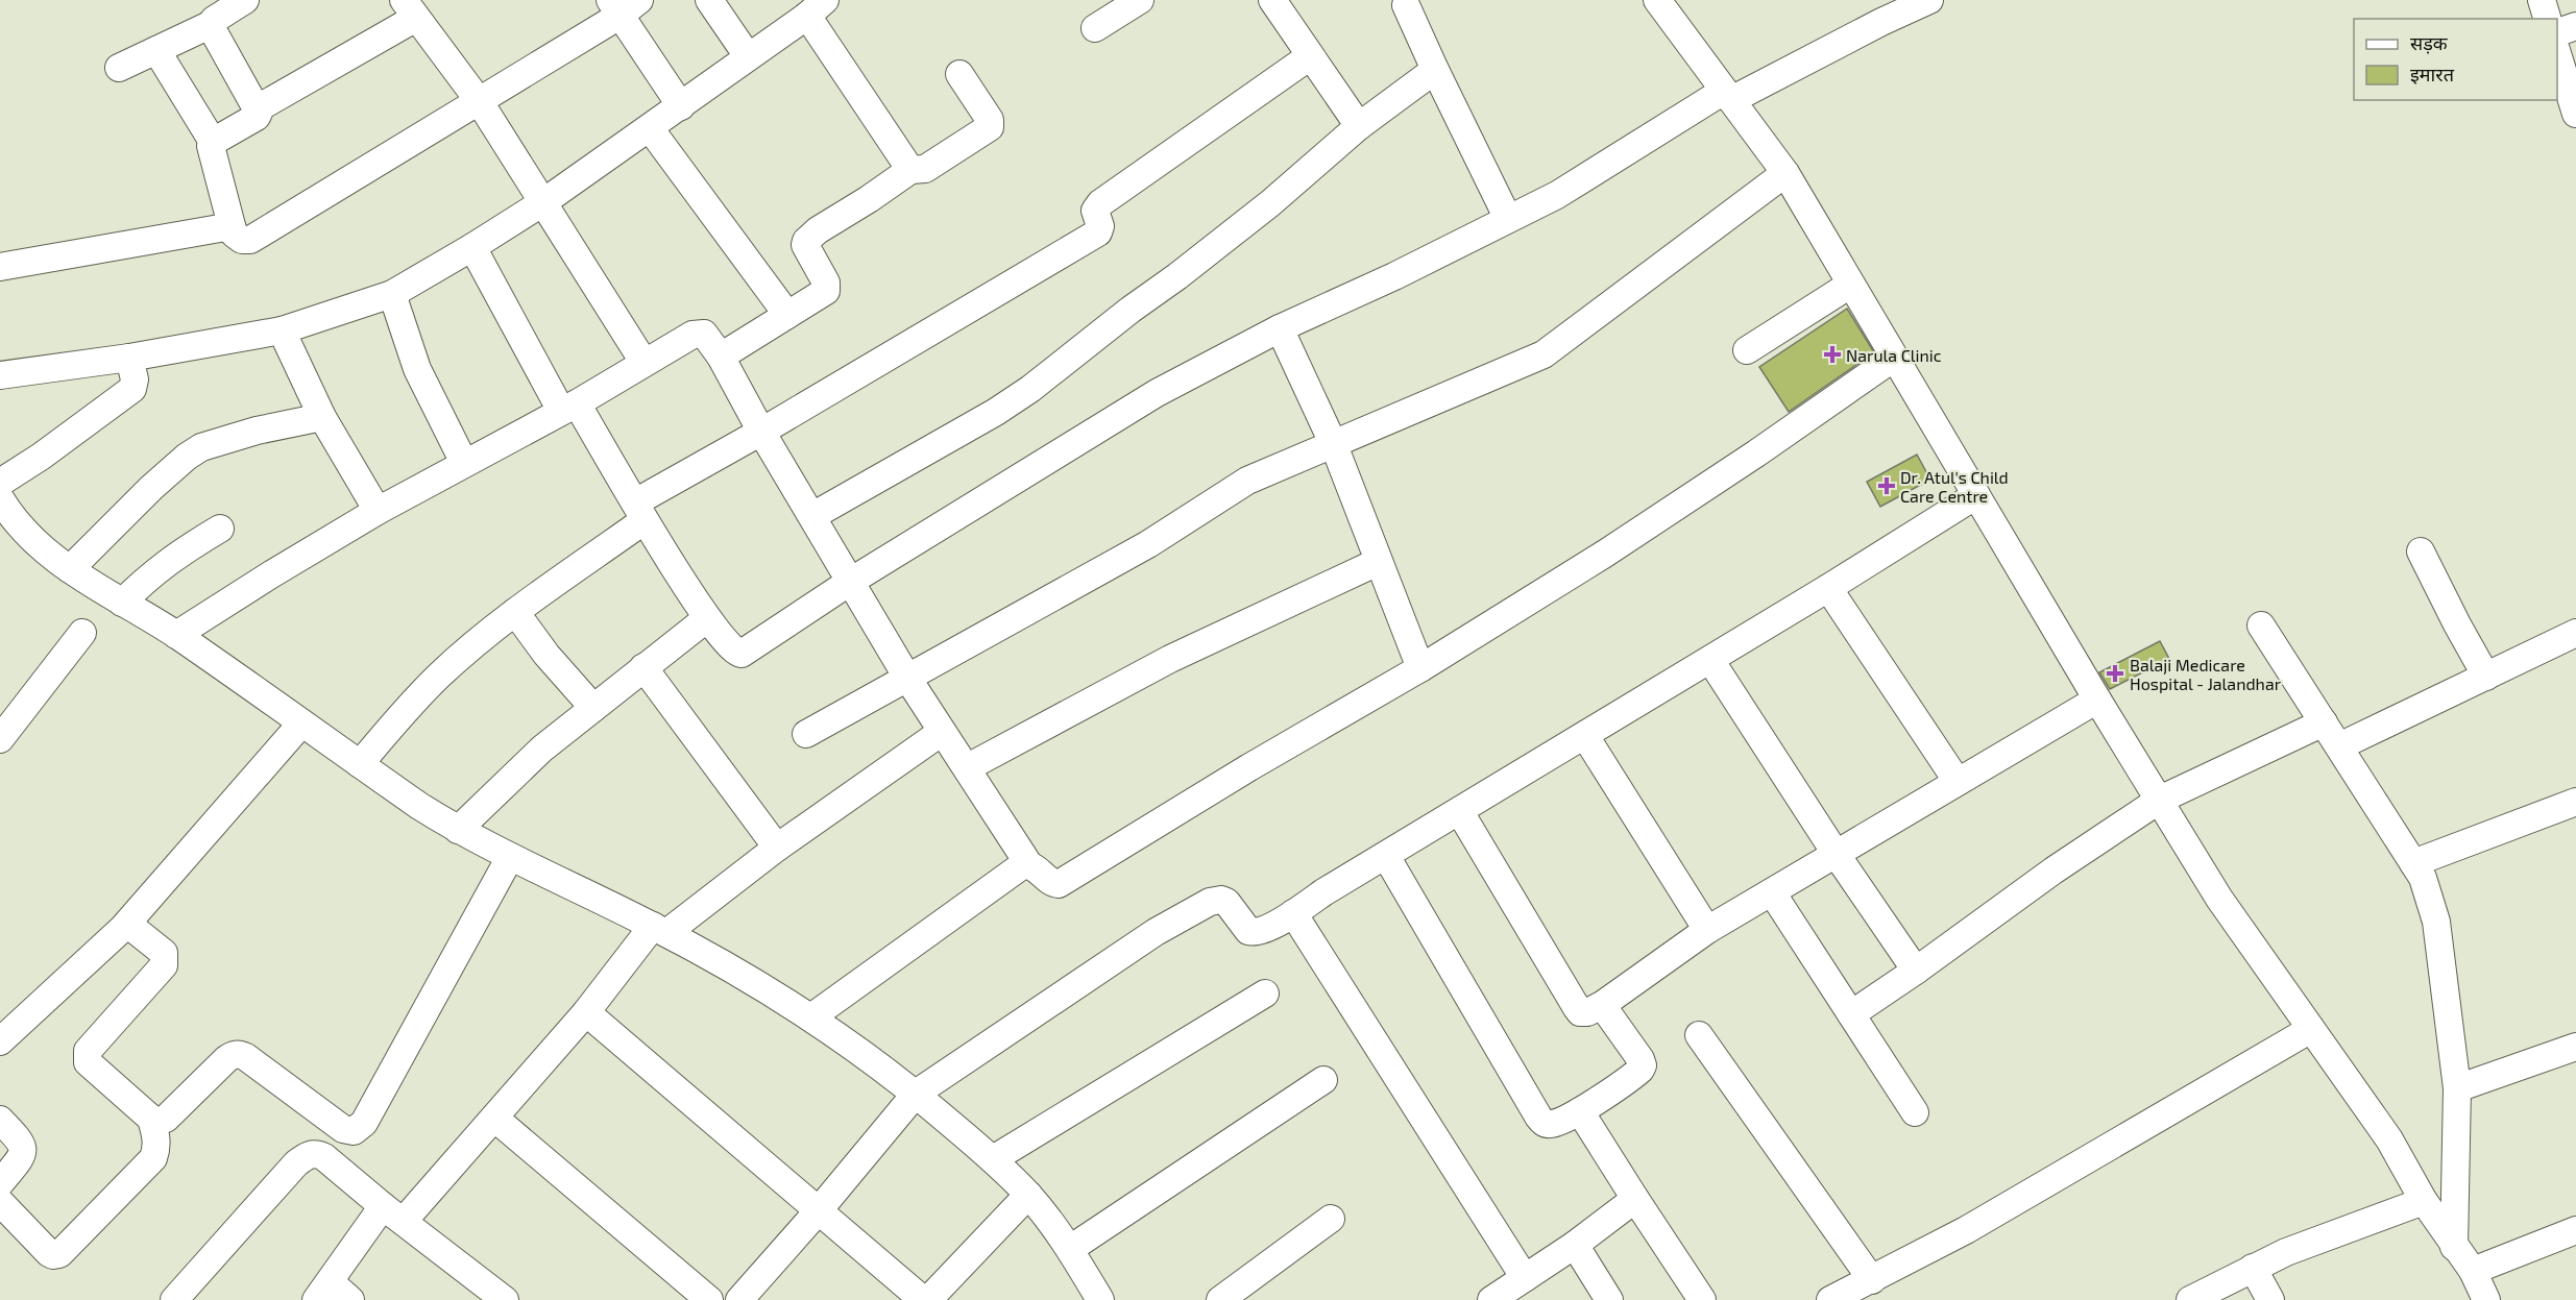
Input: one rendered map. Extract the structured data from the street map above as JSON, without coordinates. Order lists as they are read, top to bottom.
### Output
{
  "places": {
    "health": ["Narula Clinic", "Dr. Atul's Child Care Centre", "Balaji Medicare Hospital - Jalandhar"]
  },
  "legend": ["सड़क", "इमारत"]
}
